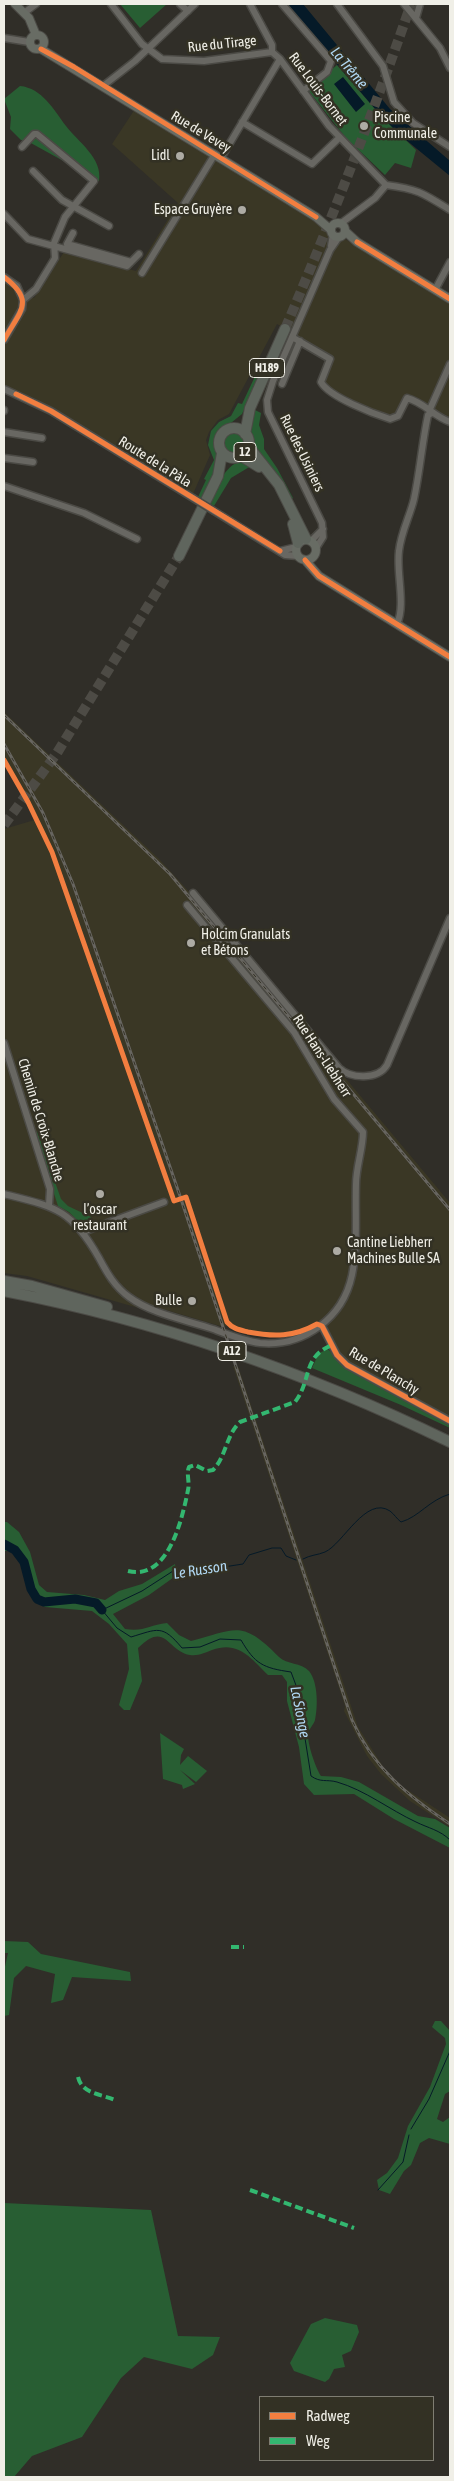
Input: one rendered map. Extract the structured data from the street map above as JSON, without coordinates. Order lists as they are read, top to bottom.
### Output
{
  "streets": {
    "highway": ["H189", "12", "A12"],
    "main road": ["Rue de Vevey", "Route de la Pâla"],
    "street": [
      "Rue du Tirage",
      "Rue Louis-Bornet",
      "Rue des Usiniers",
      "Rue Hans-Liebherr",
      "Chemin de Croix-Blanche",
      "Rue de Planchy"
    ]
  },
  "crossings": [
    ["Rue du Tirage", "Rue Louis-Bornet"],
    ["Rue de Vevey", "Rue des Usiniers"],
    ["12", "Route de la Pâla"],
    ["Rue Hans-Liebherr", "Rue de Planchy"]
  ],
  "water": ["La Trême", "Le Russon", "La Sionge"],
  "places": [
    "Piscine Communale",
    "Lidl",
    "Espace Gruyère",
    "Holcim Granulats et Bétons",
    "l’oscar restaurant",
    "Cantine Liebherr Machines Bulle SA",
    "Bulle"
  ],
  "legend": ["Radweg", "Weg"]
}
